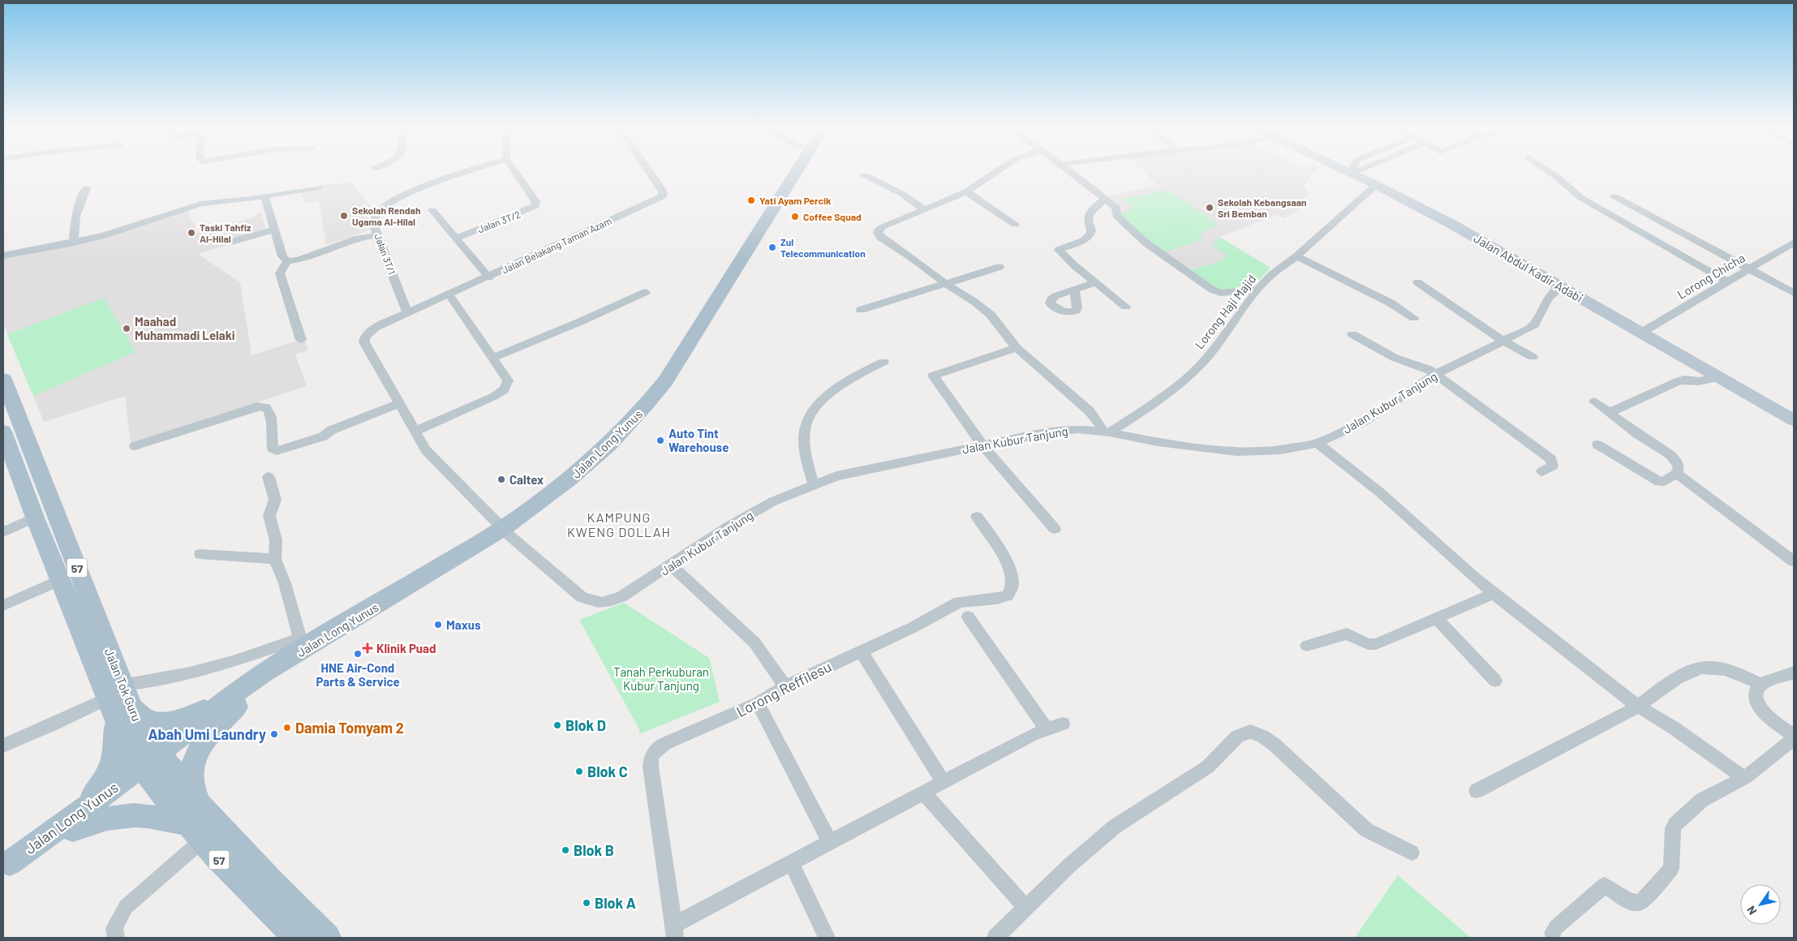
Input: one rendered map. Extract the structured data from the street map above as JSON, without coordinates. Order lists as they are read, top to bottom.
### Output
{
  "streets": {
    "main road": [
      "Jalan Abdul Kadir Adabi",
      "Jalan Long Yunus",
      "57",
      "Jalan Tok Guru"
    ],
    "street": [
      "Jalan 3T/2",
      "Jalan Belakang Taman Azam",
      "Jalan 3T/1",
      "Lorong Chicha",
      "Lorong Haji Majid",
      "Jalan Kubur Tanjung",
      "Lorong Reffilesu"
    ]
  },
  "crossings": [
    ["Jalan Belakang Taman Azam", "Jalan 3T/1"],
    ["Jalan Belakang Taman Azam", "Jalan Kubur Tanjung"],
    ["Jalan Abdul Kadir Adabi", "Lorong Chicha"],
    ["Jalan Abdul Kadir Adabi", "Lorong Haji Majid"],
    ["Jalan Abdul Kadir Adabi", "Jalan Kubur Tanjung"],
    ["Lorong Haji Majid", "Jalan Kubur Tanjung"],
    ["Jalan Kubur Tanjung", "Jalan Long Yunus"],
    ["Jalan Long Yunus", "Jalan Tok Guru"]
  ],
  "districts": ["KAMPUNG KWENG DOLLAH"],
  "parks": ["Tanah Perkuburan Kubur Tanjung"],
  "places": {
    "other": [
      "Yati Ayam Percik",
      "Sekolah Kebangsaan Sri Bemban",
      "Sekolah Rendah Ugama Al-Hilal",
      "Coffee Squad",
      "Taski Tahfiz Al-Hilal",
      "Zul Telecommunication",
      "Maahad Muhammadi Lelaki",
      "Auto Tint Warehouse",
      "Caltex",
      "Maxus",
      "HNE Air-Cond Parts & Service",
      "Blok D",
      "Damia Tomyam 2",
      "Abah Umi Laundry",
      "Blok C",
      "Blok B",
      "Blok A"
    ],
    "health": ["Klinik Puad"]
  },
  "north": "bottom left"
}
